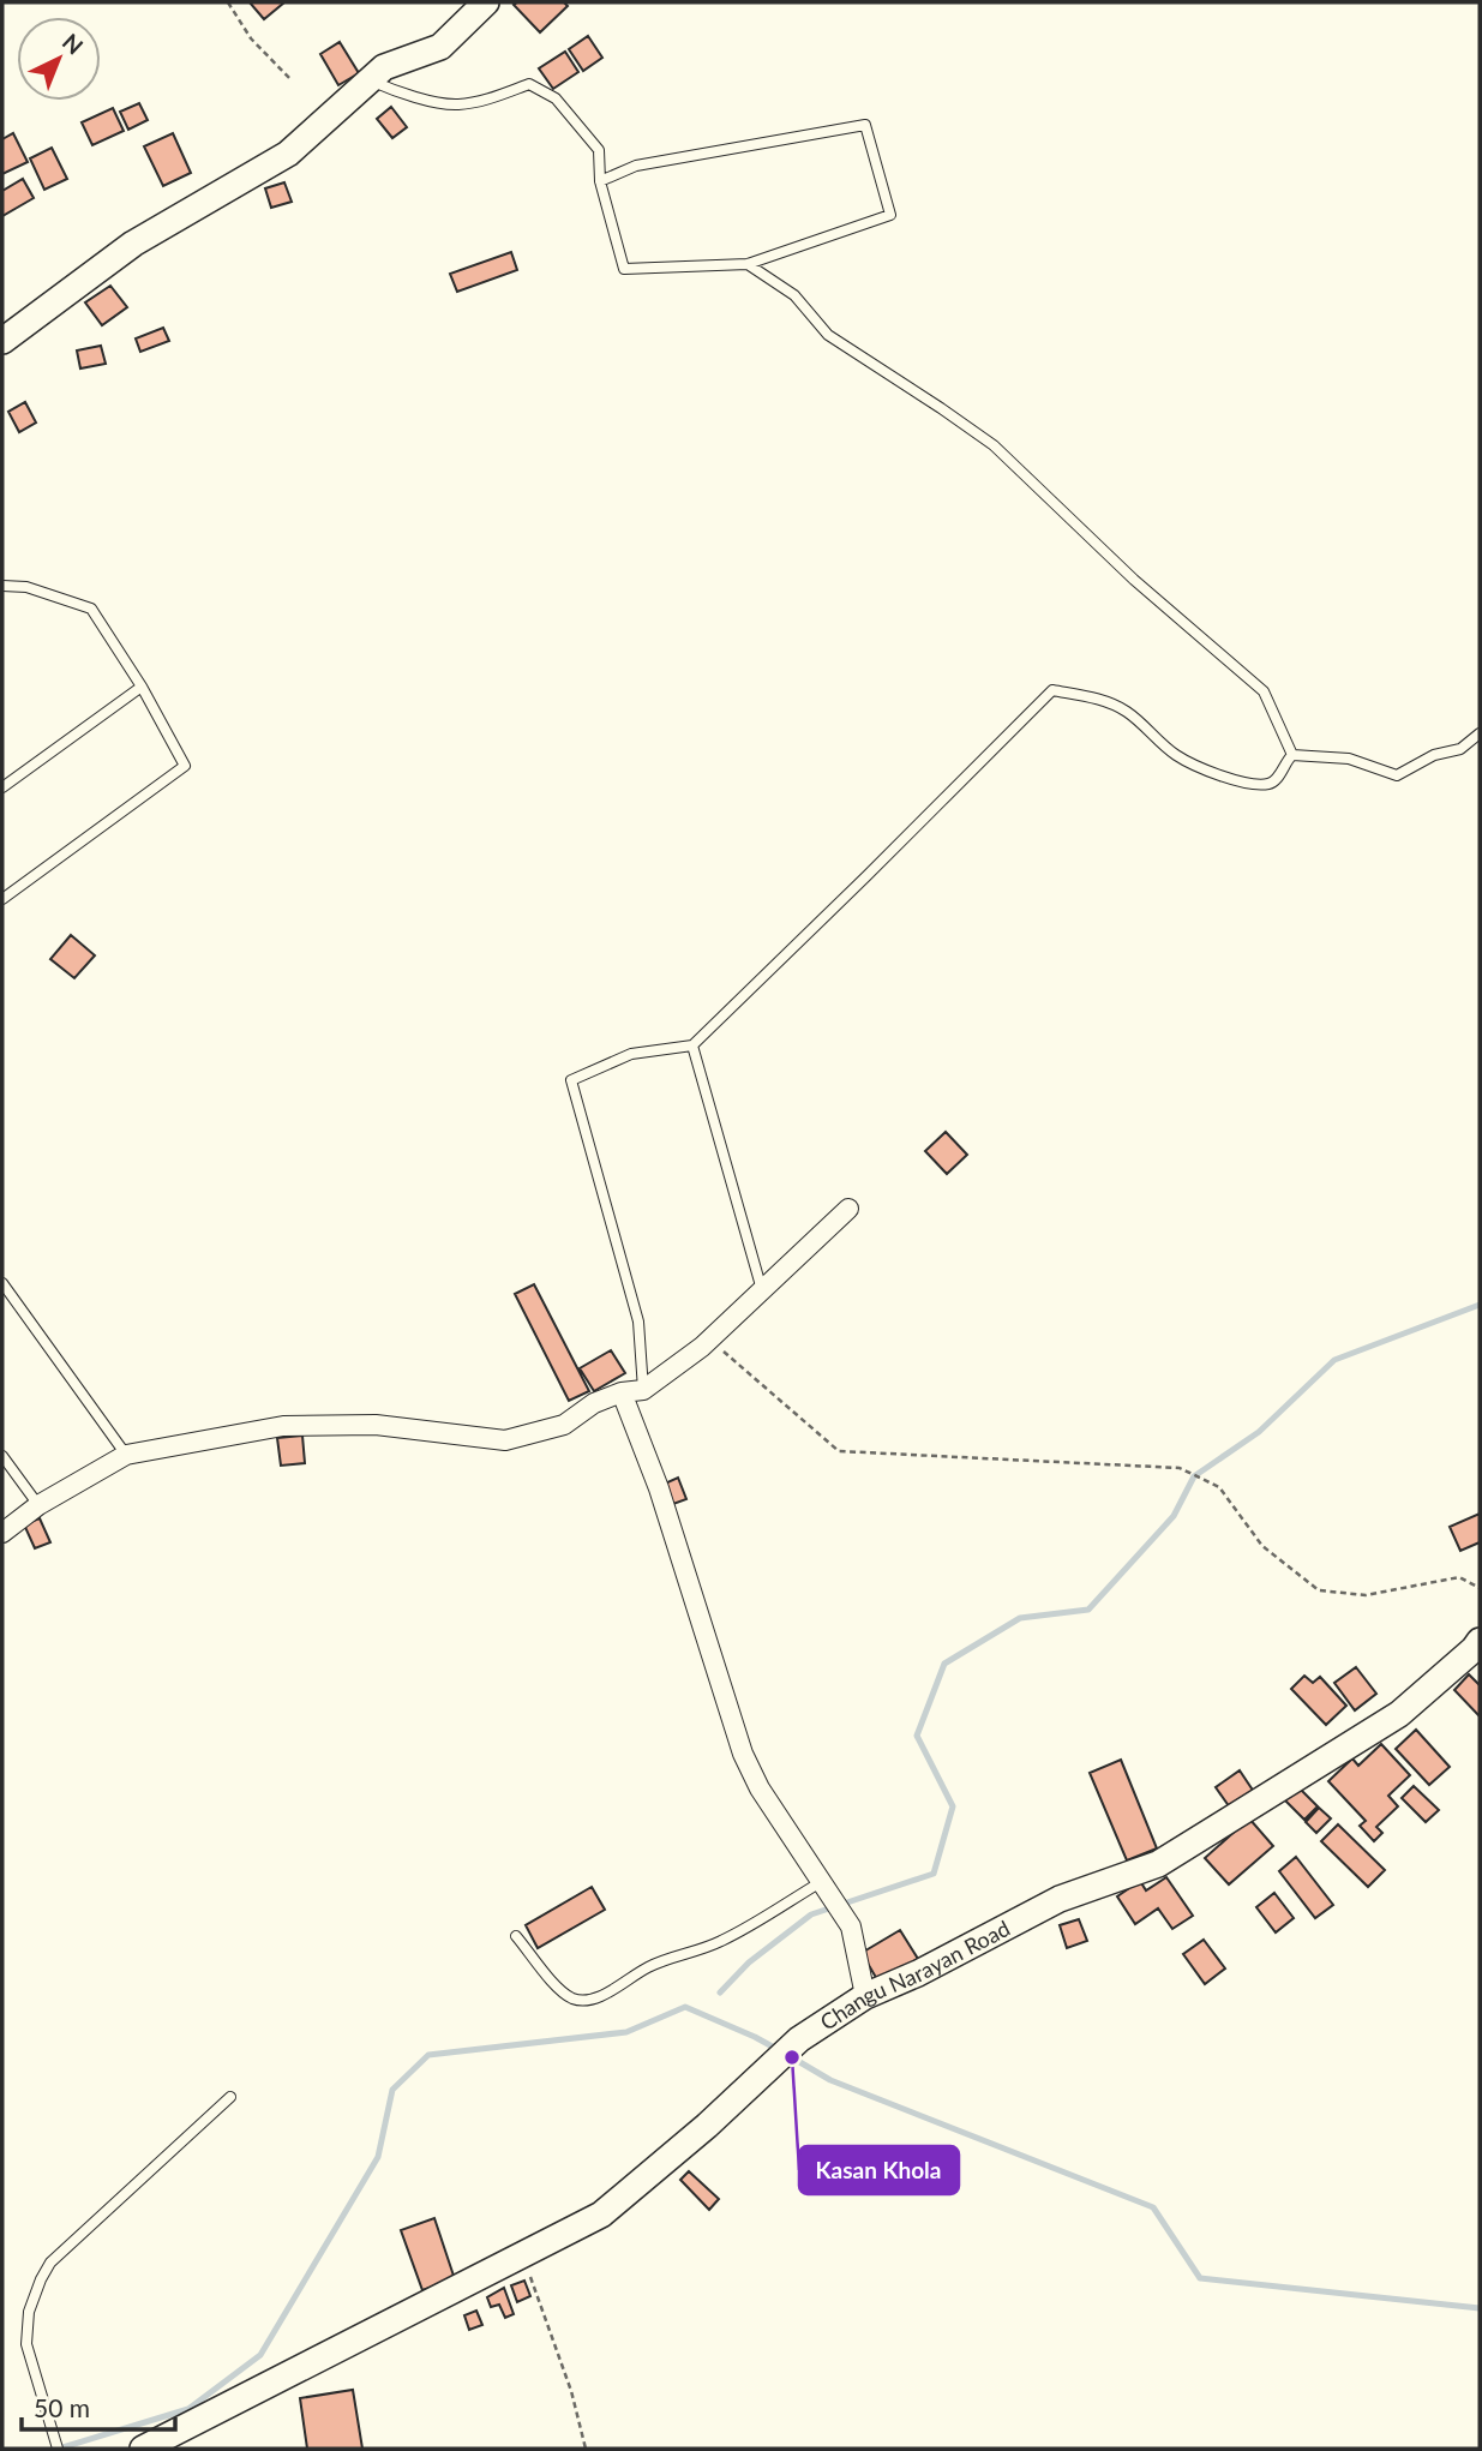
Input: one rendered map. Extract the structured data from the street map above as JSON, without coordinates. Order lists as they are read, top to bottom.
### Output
{
  "streets": {
    "main road": ["Changu Narayan Road"]
  },
  "places": ["Kasan Khola"],
  "scale_bar": "50 m",
  "north": "top right"
}
